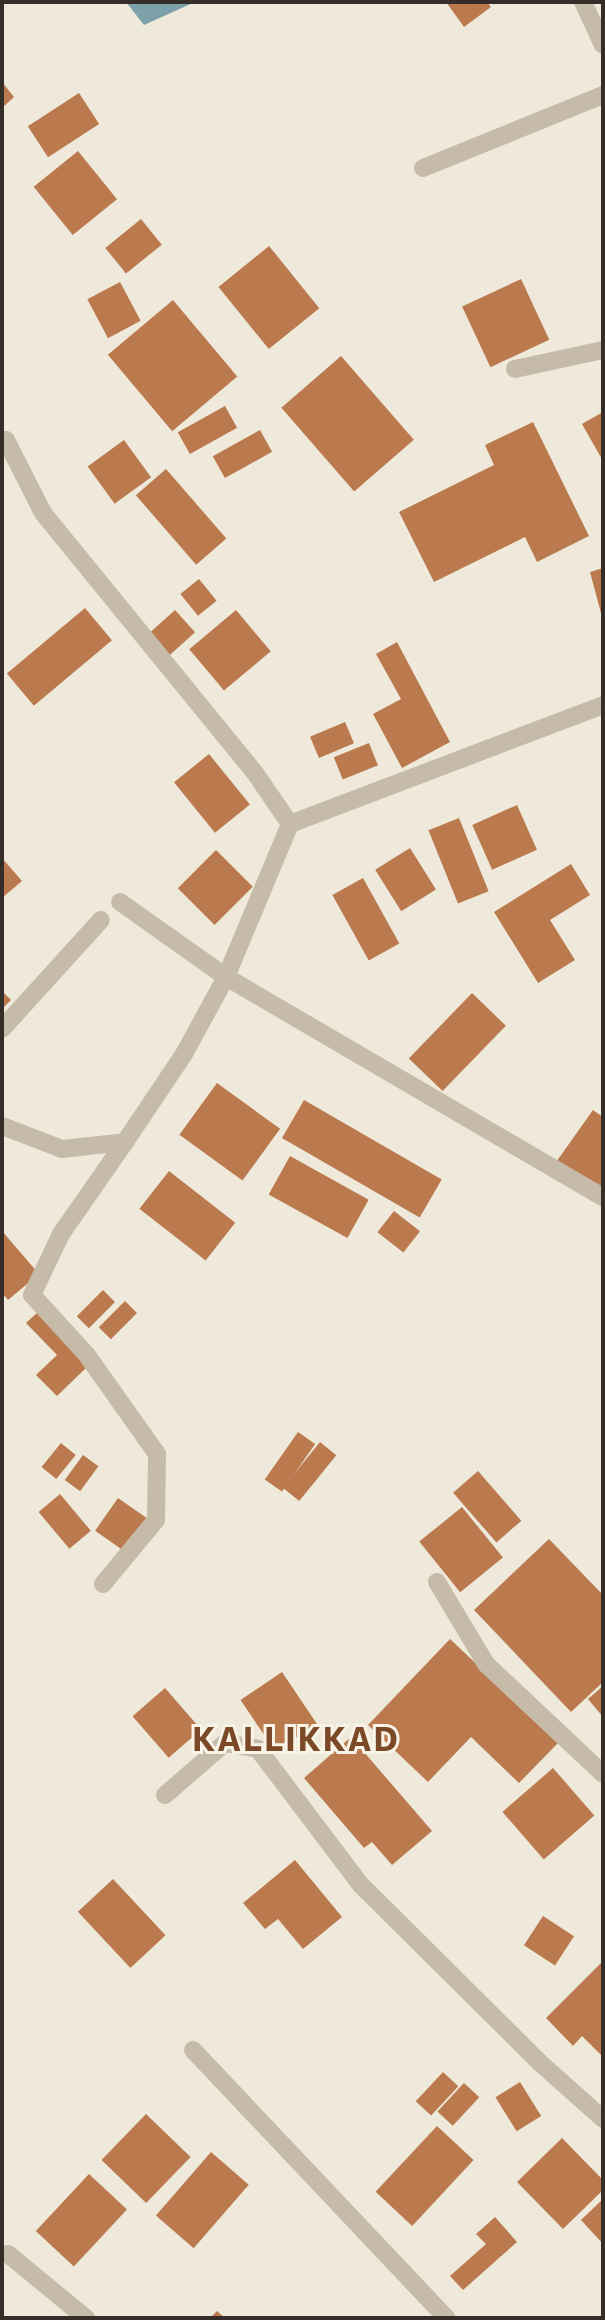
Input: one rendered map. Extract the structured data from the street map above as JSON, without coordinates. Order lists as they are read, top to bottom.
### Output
{
  "districts": ["KALLIKKAD"]
}
